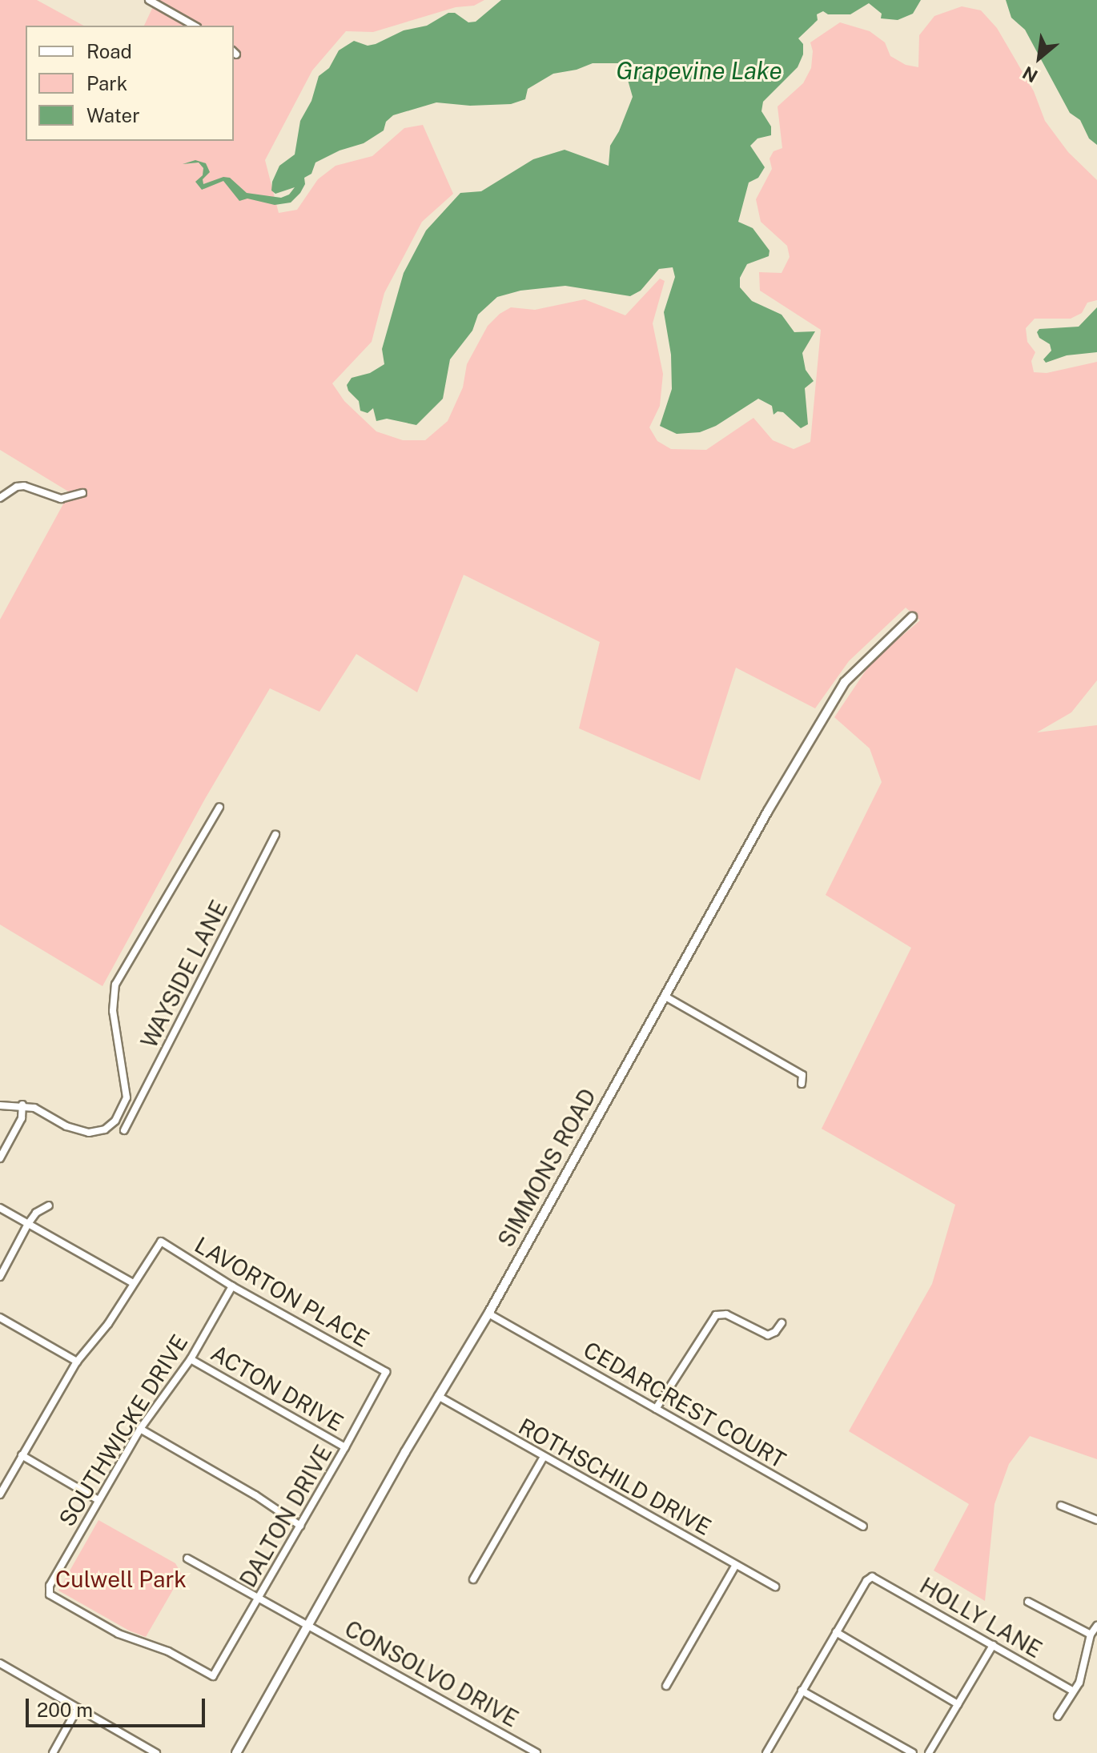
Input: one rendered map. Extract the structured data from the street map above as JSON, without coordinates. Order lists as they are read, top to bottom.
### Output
{
  "streets": {
    "street": [
      "WAYSIDE LANE",
      "SIMMONS ROAD",
      "LAVORTON PLACE",
      "ACTON DRIVE",
      "CEDARCREST COURT",
      "SOUTHWICKE DRIVE",
      "ROTHSCHILD DRIVE",
      "DALTON DRIVE",
      "HOLLY LANE",
      "CONSOLVO DRIVE"
    ]
  },
  "crossings": [
    ["SIMMONS ROAD", "CEDARCREST COURT"],
    ["SIMMONS ROAD", "ROTHSCHILD DRIVE"],
    ["SIMMONS ROAD", "CONSOLVO DRIVE"],
    ["LAVORTON PLACE", "SOUTHWICKE DRIVE"],
    ["LAVORTON PLACE", "DALTON DRIVE"],
    ["ACTON DRIVE", "SOUTHWICKE DRIVE"],
    ["ACTON DRIVE", "DALTON DRIVE"],
    ["SOUTHWICKE DRIVE", "DALTON DRIVE"],
    ["DALTON DRIVE", "CONSOLVO DRIVE"]
  ],
  "water": ["Grapevine Lake"],
  "parks": ["Culwell Park"],
  "legend": ["Road", "Park", "Water"],
  "scale_bar": "200 m",
  "north": "bottom left"
}
